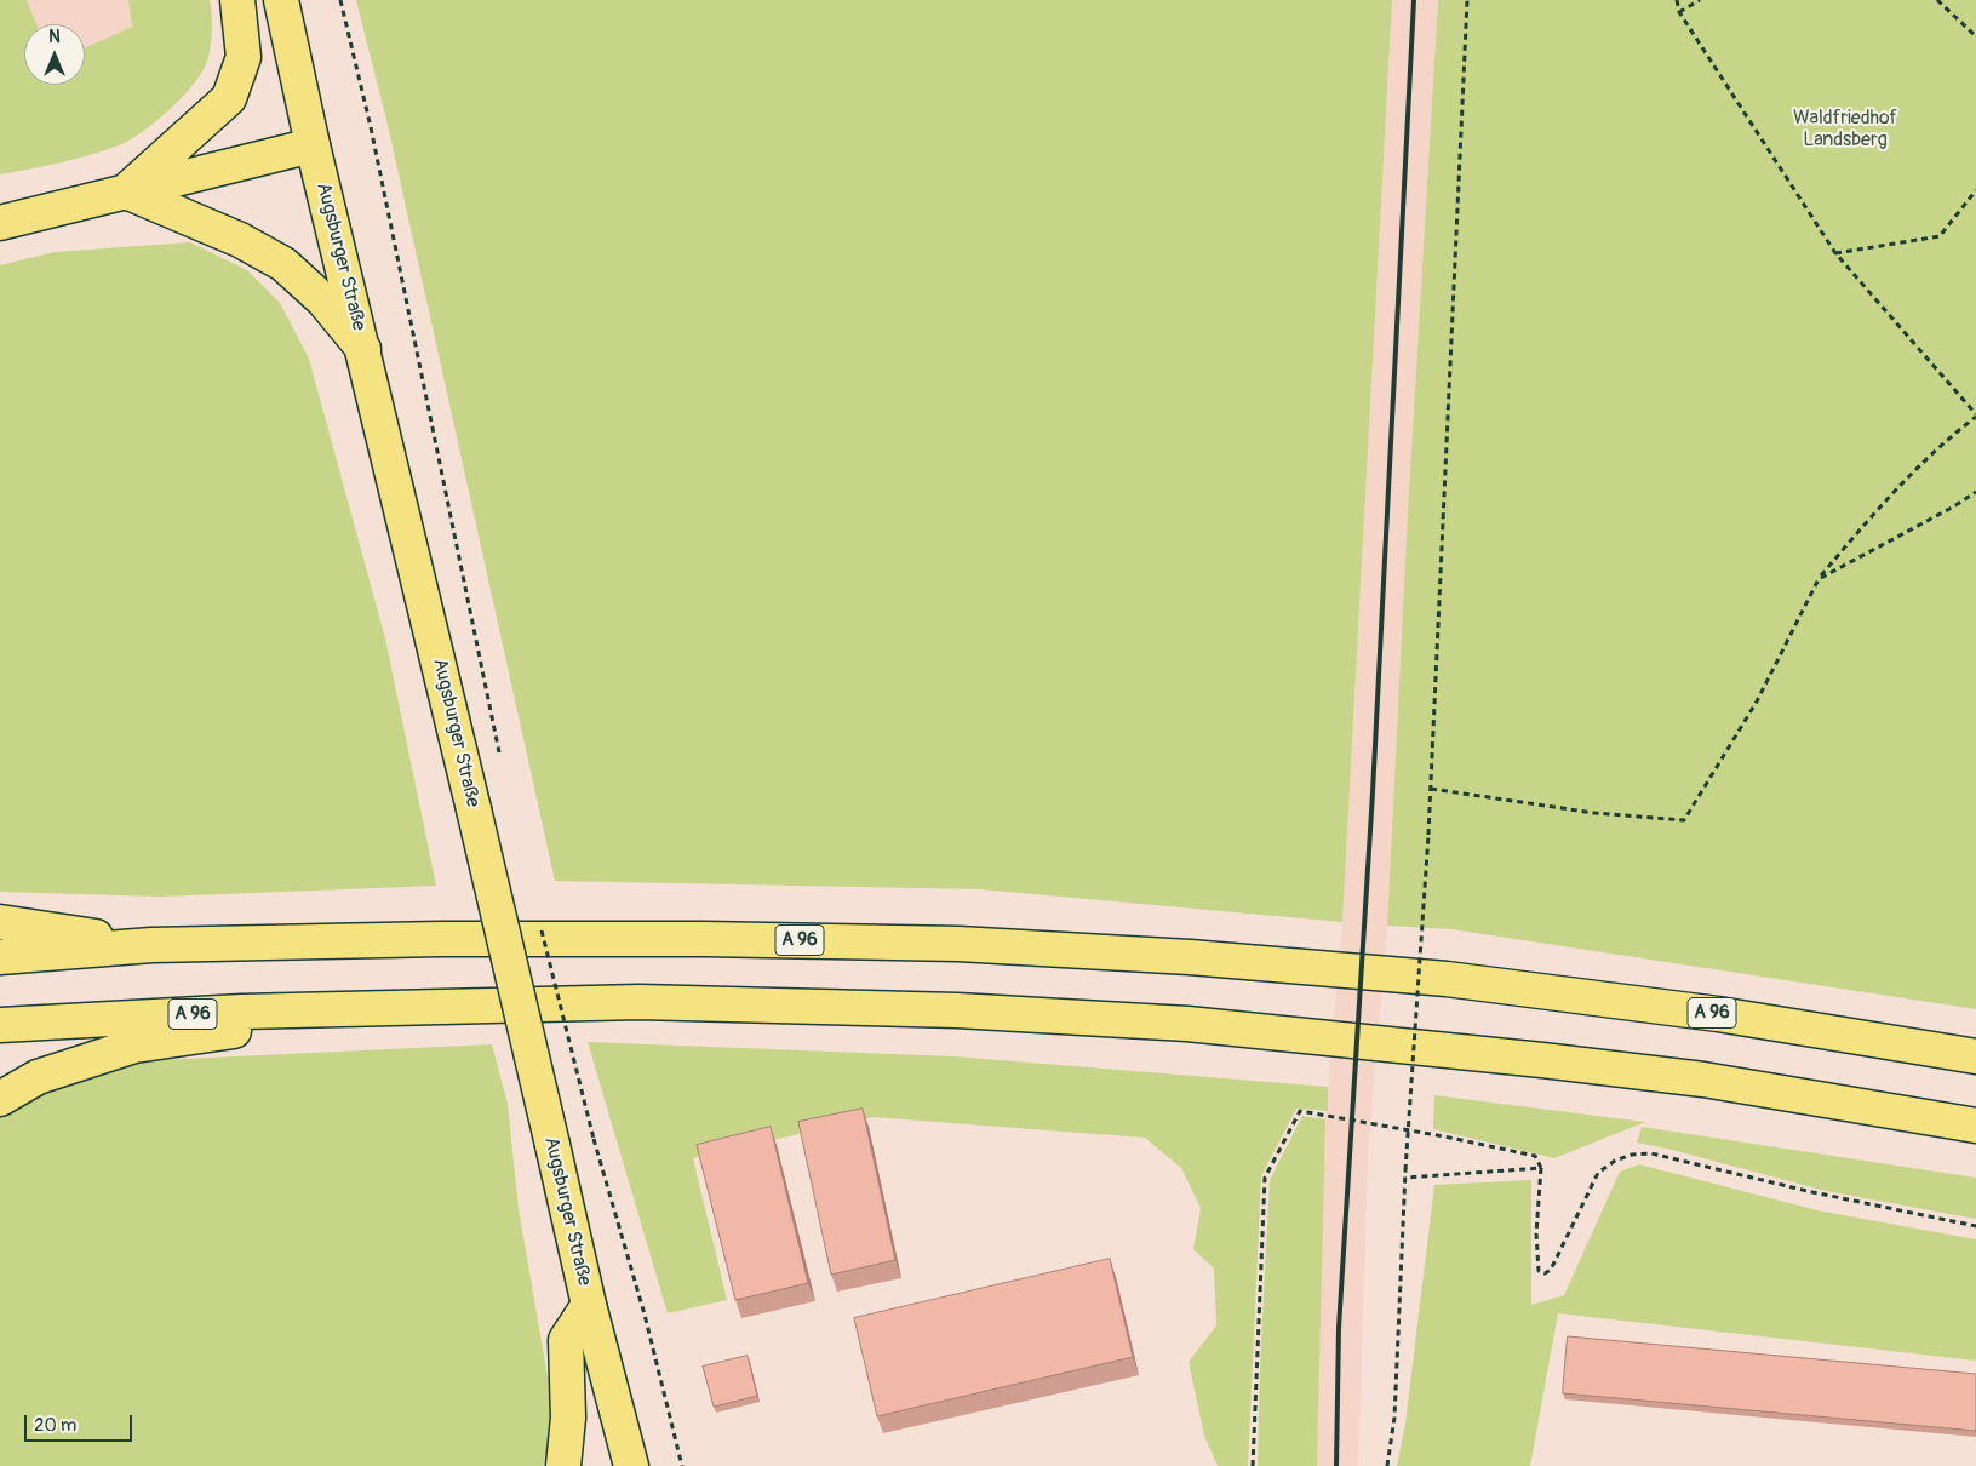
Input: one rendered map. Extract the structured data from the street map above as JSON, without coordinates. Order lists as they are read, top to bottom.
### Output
{
  "streets": {
    "main road": ["Augsburger Straße", "A 96"]
  },
  "parks": ["Waldfriedhof Landsberg"],
  "scale_bar": "20 m",
  "north": "top"
}
